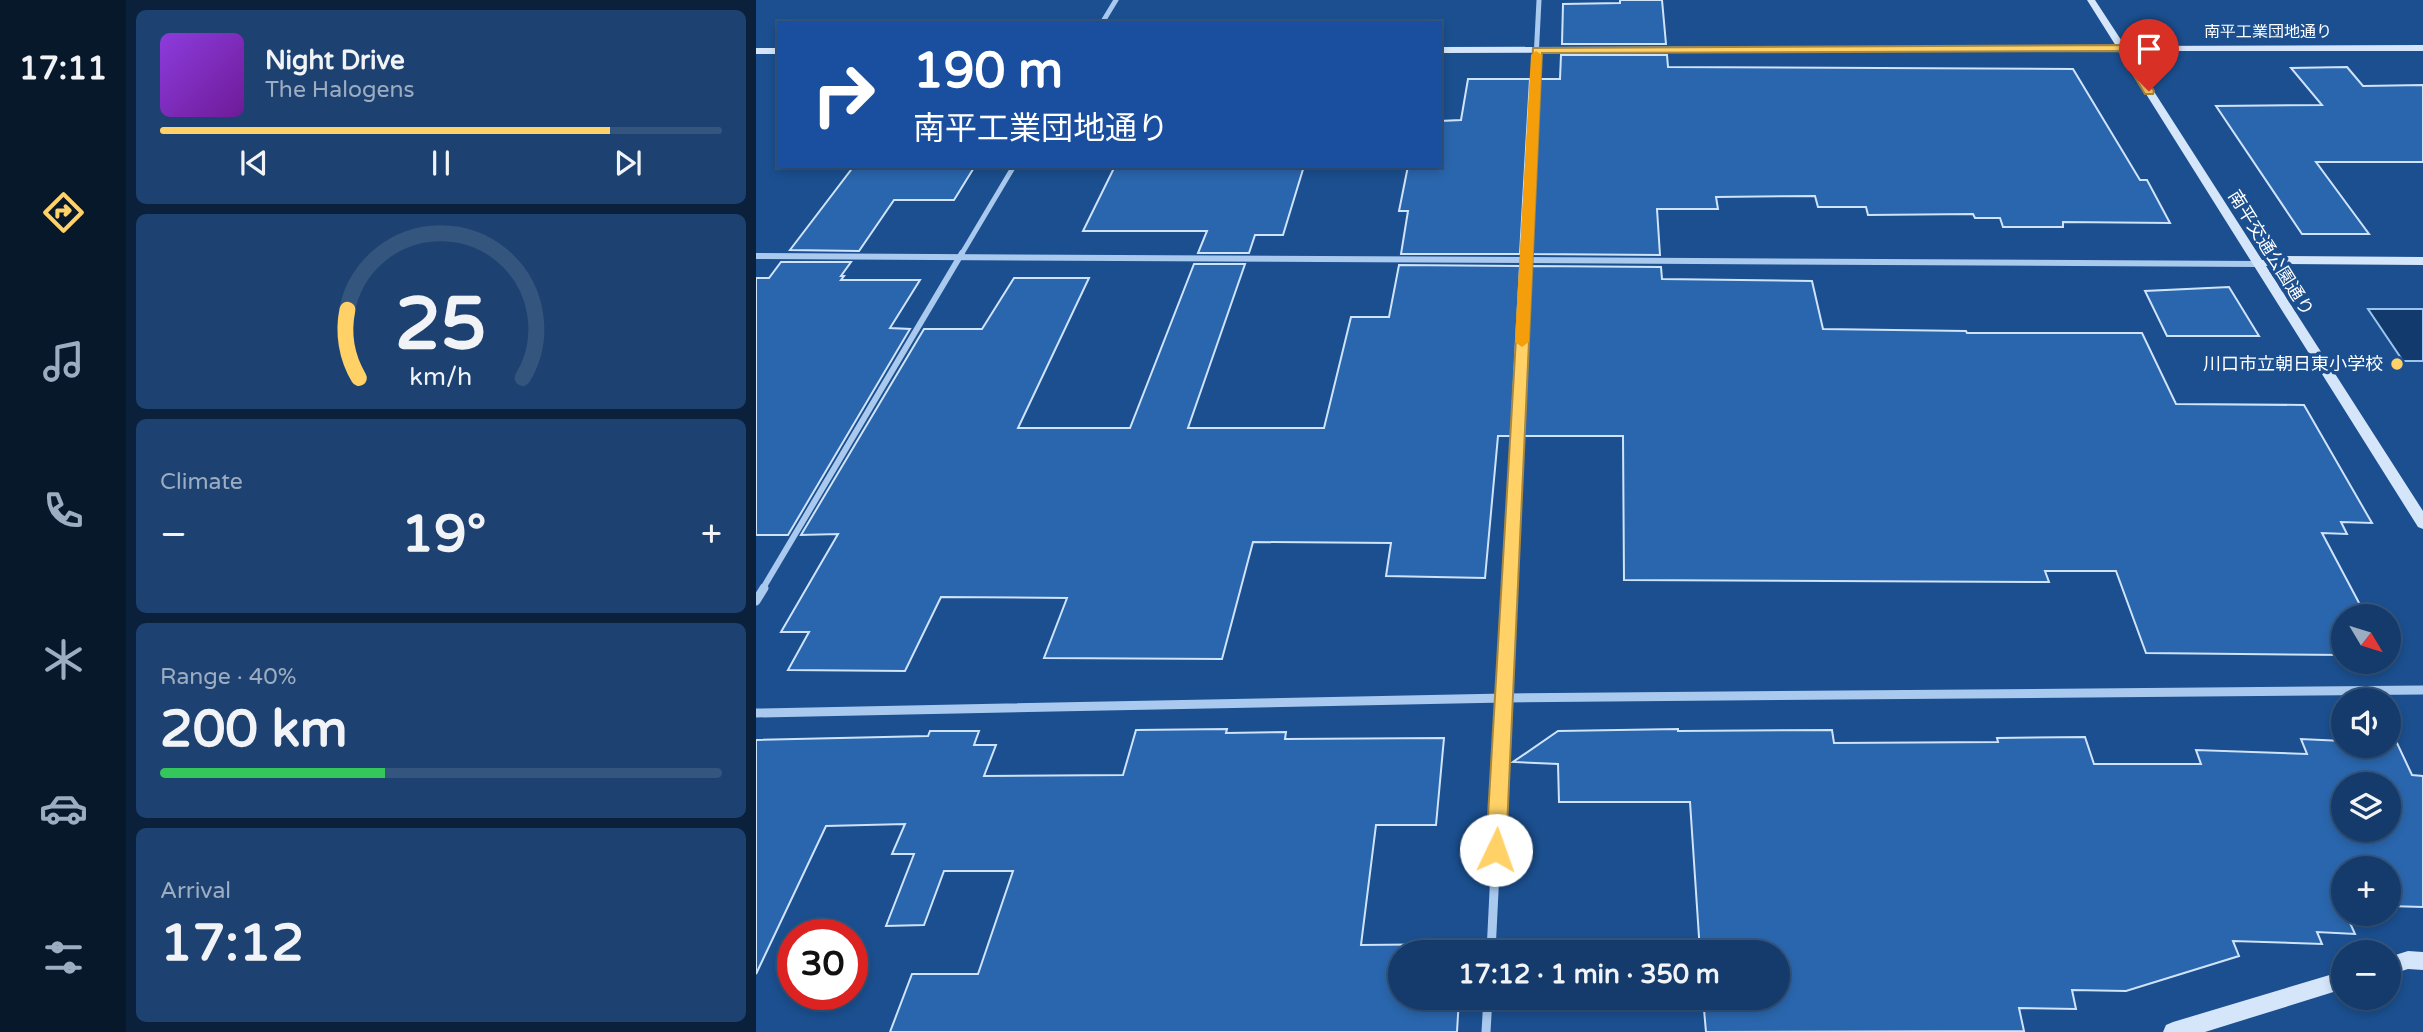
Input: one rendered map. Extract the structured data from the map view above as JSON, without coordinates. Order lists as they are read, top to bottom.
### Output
{
  "streets": {
    "street": ["南平工業団地通り", "南平交通公園通り"]
  },
  "crossings": [
    ["南平工業団地通り", "南平交通公園通り"]
  ],
  "places": ["川口市立朝日東小学校"],
  "north": "bottom right",
  "page": {
    "tabs": "17:11",
    "turn": ["190 m", "南平工業団地通り"],
    "song": ["Night Drive", "The Halogens"],
    "tile": [
      "Climate",
      ["Range · 40%", "200 km"],
      ["Arrival", "17:12"]
    ],
    "heat": ["−", "19°", "+"],
    "map_buttons": ["+", "−"],
    "limit": "30",
    "trip": "17:12 · 1 min · 350 m",
    "gauge": ["25", "km/h"]
  }
}
